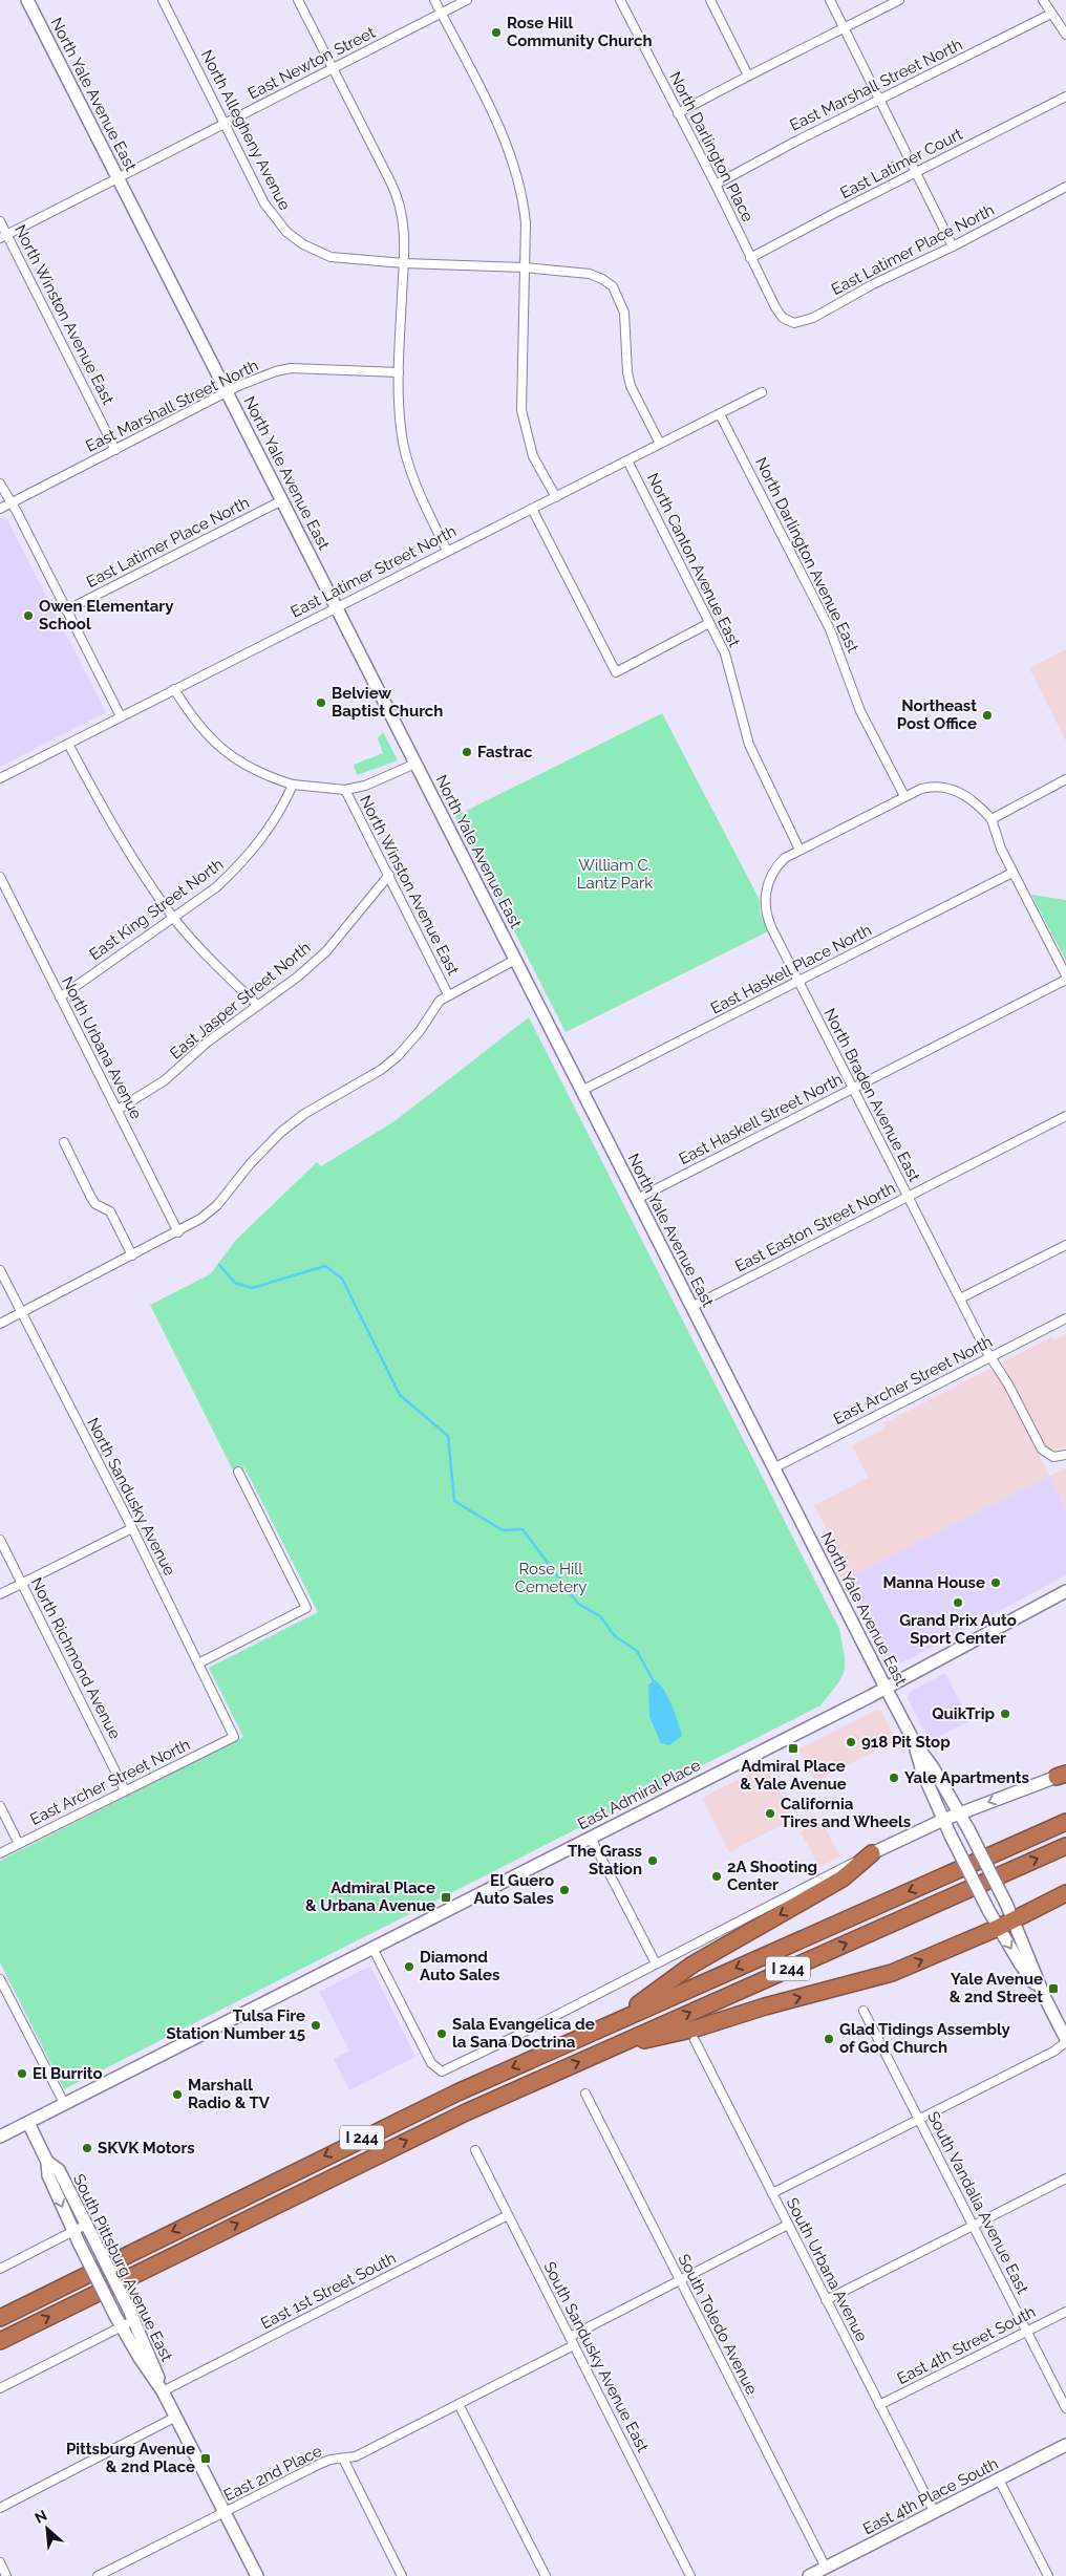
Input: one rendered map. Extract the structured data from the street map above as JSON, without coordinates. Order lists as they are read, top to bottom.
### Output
{
  "streets": {
    "highway": ["I 244"],
    "main road": [
      "North Yale Avenue East",
      "East Admiral Place",
      "South Pittsburg Avenue East",
      "East 4th Place South"
    ],
    "street": [
      "East Newton Street",
      "East Marshall Street North",
      "North Allegheny Avenue",
      "North Darlington Place",
      "East Latimer Court",
      "East Latimer Place North",
      "North Winston Avenue East",
      "North Darlington Avenue East",
      "North Canton Avenue East",
      "East Latimer Street North",
      "East King Street North",
      "East Haskell Place North",
      "East Jasper Street North",
      "North Urbana Avenue",
      "North Braden Avenue East",
      "East Haskell Street North",
      "East Easton Street North",
      "East Archer Street North",
      "North Sandusky Avenue",
      "North Richmond Avenue",
      "South Vandalia Avenue East",
      "South Urbana Avenue",
      "East 1st Street South",
      "South Toledo Avenue",
      "East 4th Street South",
      "South Sandusky Avenue East",
      "East 2nd Place"
    ]
  },
  "crossings": [
    ["East Newton Street", "North Yale Avenue East"],
    ["East Newton Street", "North Allegheny Avenue"],
    ["East Newton Street", "North Winston Avenue East"],
    ["East Marshall Street North", "North Yale Avenue East"],
    ["East Marshall Street North", "North Darlington Place"],
    ["East Marshall Street North", "North Winston Avenue East"],
    ["North Yale Avenue East", "East Latimer Place North"],
    ["North Yale Avenue East", "East Latimer Street North"],
    ["North Yale Avenue East", "East Haskell Place North"],
    ["North Yale Avenue East", "East Haskell Street North"],
    ["North Yale Avenue East", "East Easton Street North"],
    ["North Yale Avenue East", "East Archer Street North"],
    ["North Yale Avenue East", "East Admiral Place"],
    ["North Darlington Place", "East Latimer Court"],
    ["North Darlington Place", "East Latimer Place North"],
    ["North Winston Avenue East", "East Jasper Street North"],
    ["North Darlington Avenue East", "East Latimer Street North"],
    ["North Darlington Avenue East", "North Braden Avenue East"],
    ["North Canton Avenue East", "East Latimer Street North"],
    ["North Canton Avenue East", "North Braden Avenue East"],
    ["East King Street North", "North Urbana Avenue"],
    ["East Haskell Place North", "North Braden Avenue East"],
    ["East Jasper Street North", "North Urbana Avenue"],
    ["North Braden Avenue East", "East Haskell Street North"],
    ["North Braden Avenue East", "East Easton Street North"],
    ["North Braden Avenue East", "East Archer Street North"],
    ["East Archer Street North", "North Sandusky Avenue"],
    ["East Archer Street North", "North Richmond Avenue"],
    ["East Admiral Place", "South Pittsburg Avenue East"],
    ["South Vandalia Avenue East", "East 4th Street South"],
    ["South Pittsburg Avenue East", "East 1st Street South"],
    ["South Pittsburg Avenue East", "East 2nd Place"],
    ["South Urbana Avenue", "East 4th Street South"],
    ["South Urbana Avenue", "East 4th Place South"],
    ["East 1st Street South", "South Sandusky Avenue East"],
    ["South Toledo Avenue", "East 4th Place South"],
    ["South Sandusky Avenue East", "East 2nd Place"]
  ],
  "parks": ["William C. Lantz Park", "Rose Hill Cemetery"],
  "places": {
    "other": [
      "Rose Hill Community Church",
      "Owen Elementary School",
      "Belview Baptist Church",
      "Northeast Post Office",
      "Fastrac",
      "Manna House",
      "Grand Prix Auto Sport Center",
      "QuikTrip",
      "918 Pit Stop",
      "Yale Apartments",
      "California Tires and Wheels",
      "The Grass Station",
      "2A Shooting Center",
      "El Guero Auto Sales",
      "Diamond Auto Sales",
      "Tulsa Fire Station Number 15",
      "Sala Evangelica de la Sana Doctrina",
      "Glad Tidings Assembly of God Church",
      "El Burrito",
      "Marshall Radio & TV",
      "SKVK Motors"
    ],
    "transit": [
      "Admiral Place & Yale Avenue",
      "Admiral Place & Urbana Avenue",
      "Yale Avenue & 2nd Street",
      "Pittsburg Avenue & 2nd Place"
    ]
  },
  "north": "top left"
}
